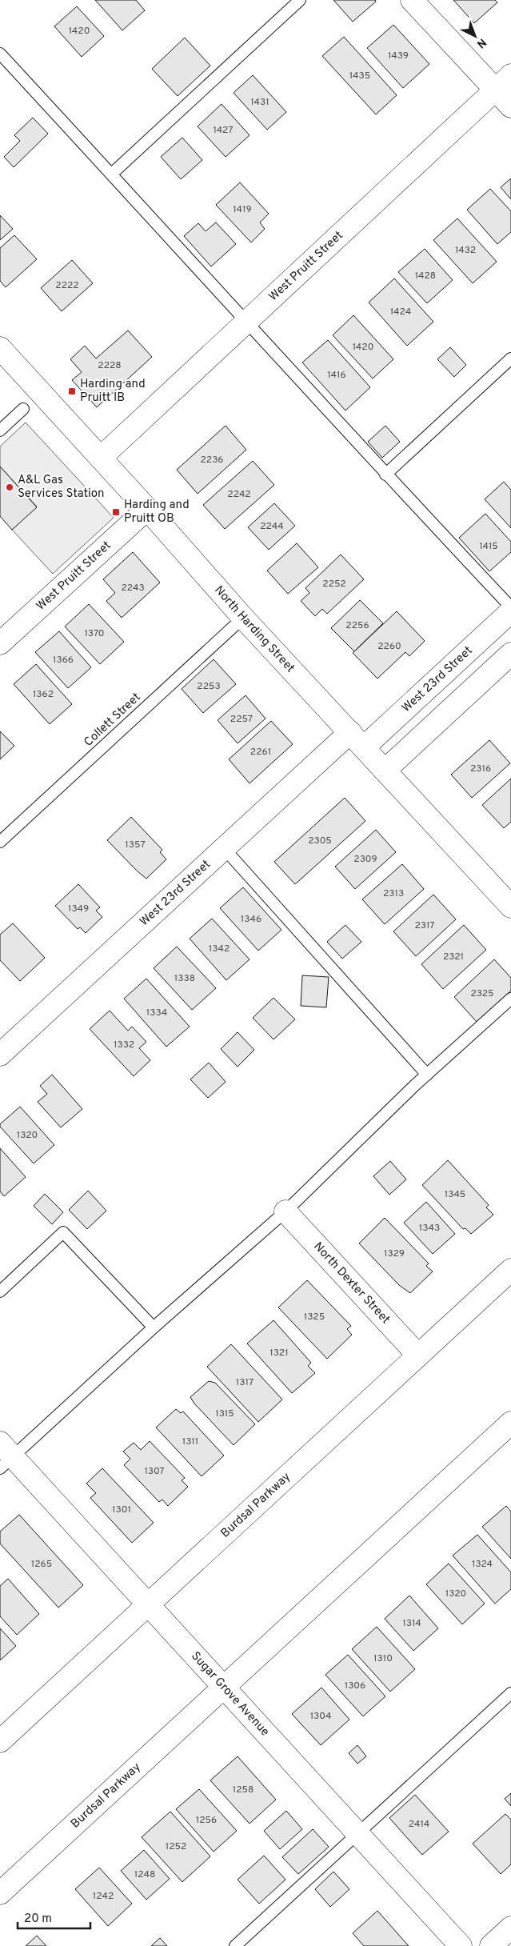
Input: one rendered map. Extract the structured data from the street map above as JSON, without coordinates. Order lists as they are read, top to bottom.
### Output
{
  "streets": {
    "street": [
      "West Pruitt Street",
      "North Harding Street",
      "West 23rd Street",
      "North Dexter Street",
      "Burdsal Parkway",
      "Sugar Grove Avenue"
    ],
    "lane": ["Collett Street"]
  },
  "crossings": [
    ["West Pruitt Street", "North Harding Street"],
    ["North Harding Street", "West 23rd Street"],
    ["North Harding Street", "Collett Street"],
    ["North Dexter Street", "Burdsal Parkway"],
    ["Burdsal Parkway", "Sugar Grove Avenue"]
  ],
  "places": {
    "transit": ["Harding and Pruitt IB", "Harding and Pruitt OB"],
    "other": ["A&L Gas Services Station"]
  },
  "house_numbers": [
    "1420",
    "1439",
    "1435",
    "1431",
    "1427",
    "1419",
    "1432",
    "1428",
    "2222",
    "1424",
    "1420",
    "2228",
    "1416",
    "2236",
    "2242",
    "2244",
    "1415",
    "2252",
    "2243",
    "2256",
    "1370",
    "2260",
    "1366",
    "2253",
    "1362",
    "2257",
    "2261",
    "2316",
    "2305",
    "1357",
    "2309",
    "2313",
    "1349",
    "1346",
    "2317",
    "1342",
    "2321",
    "1338",
    "2325",
    "1334",
    "1332",
    "1320",
    "1345",
    "1343",
    "1329",
    "1325",
    "1321",
    "1317",
    "1315",
    "1311",
    "1307",
    "1301",
    "1265",
    "1324",
    "1320",
    "1314",
    "1310",
    "1306",
    "1304",
    "1258",
    "1256",
    "2414",
    "1252",
    "1248",
    "1242"
  ],
  "scale_bar": "20 m",
  "north": "bottom right"
}
